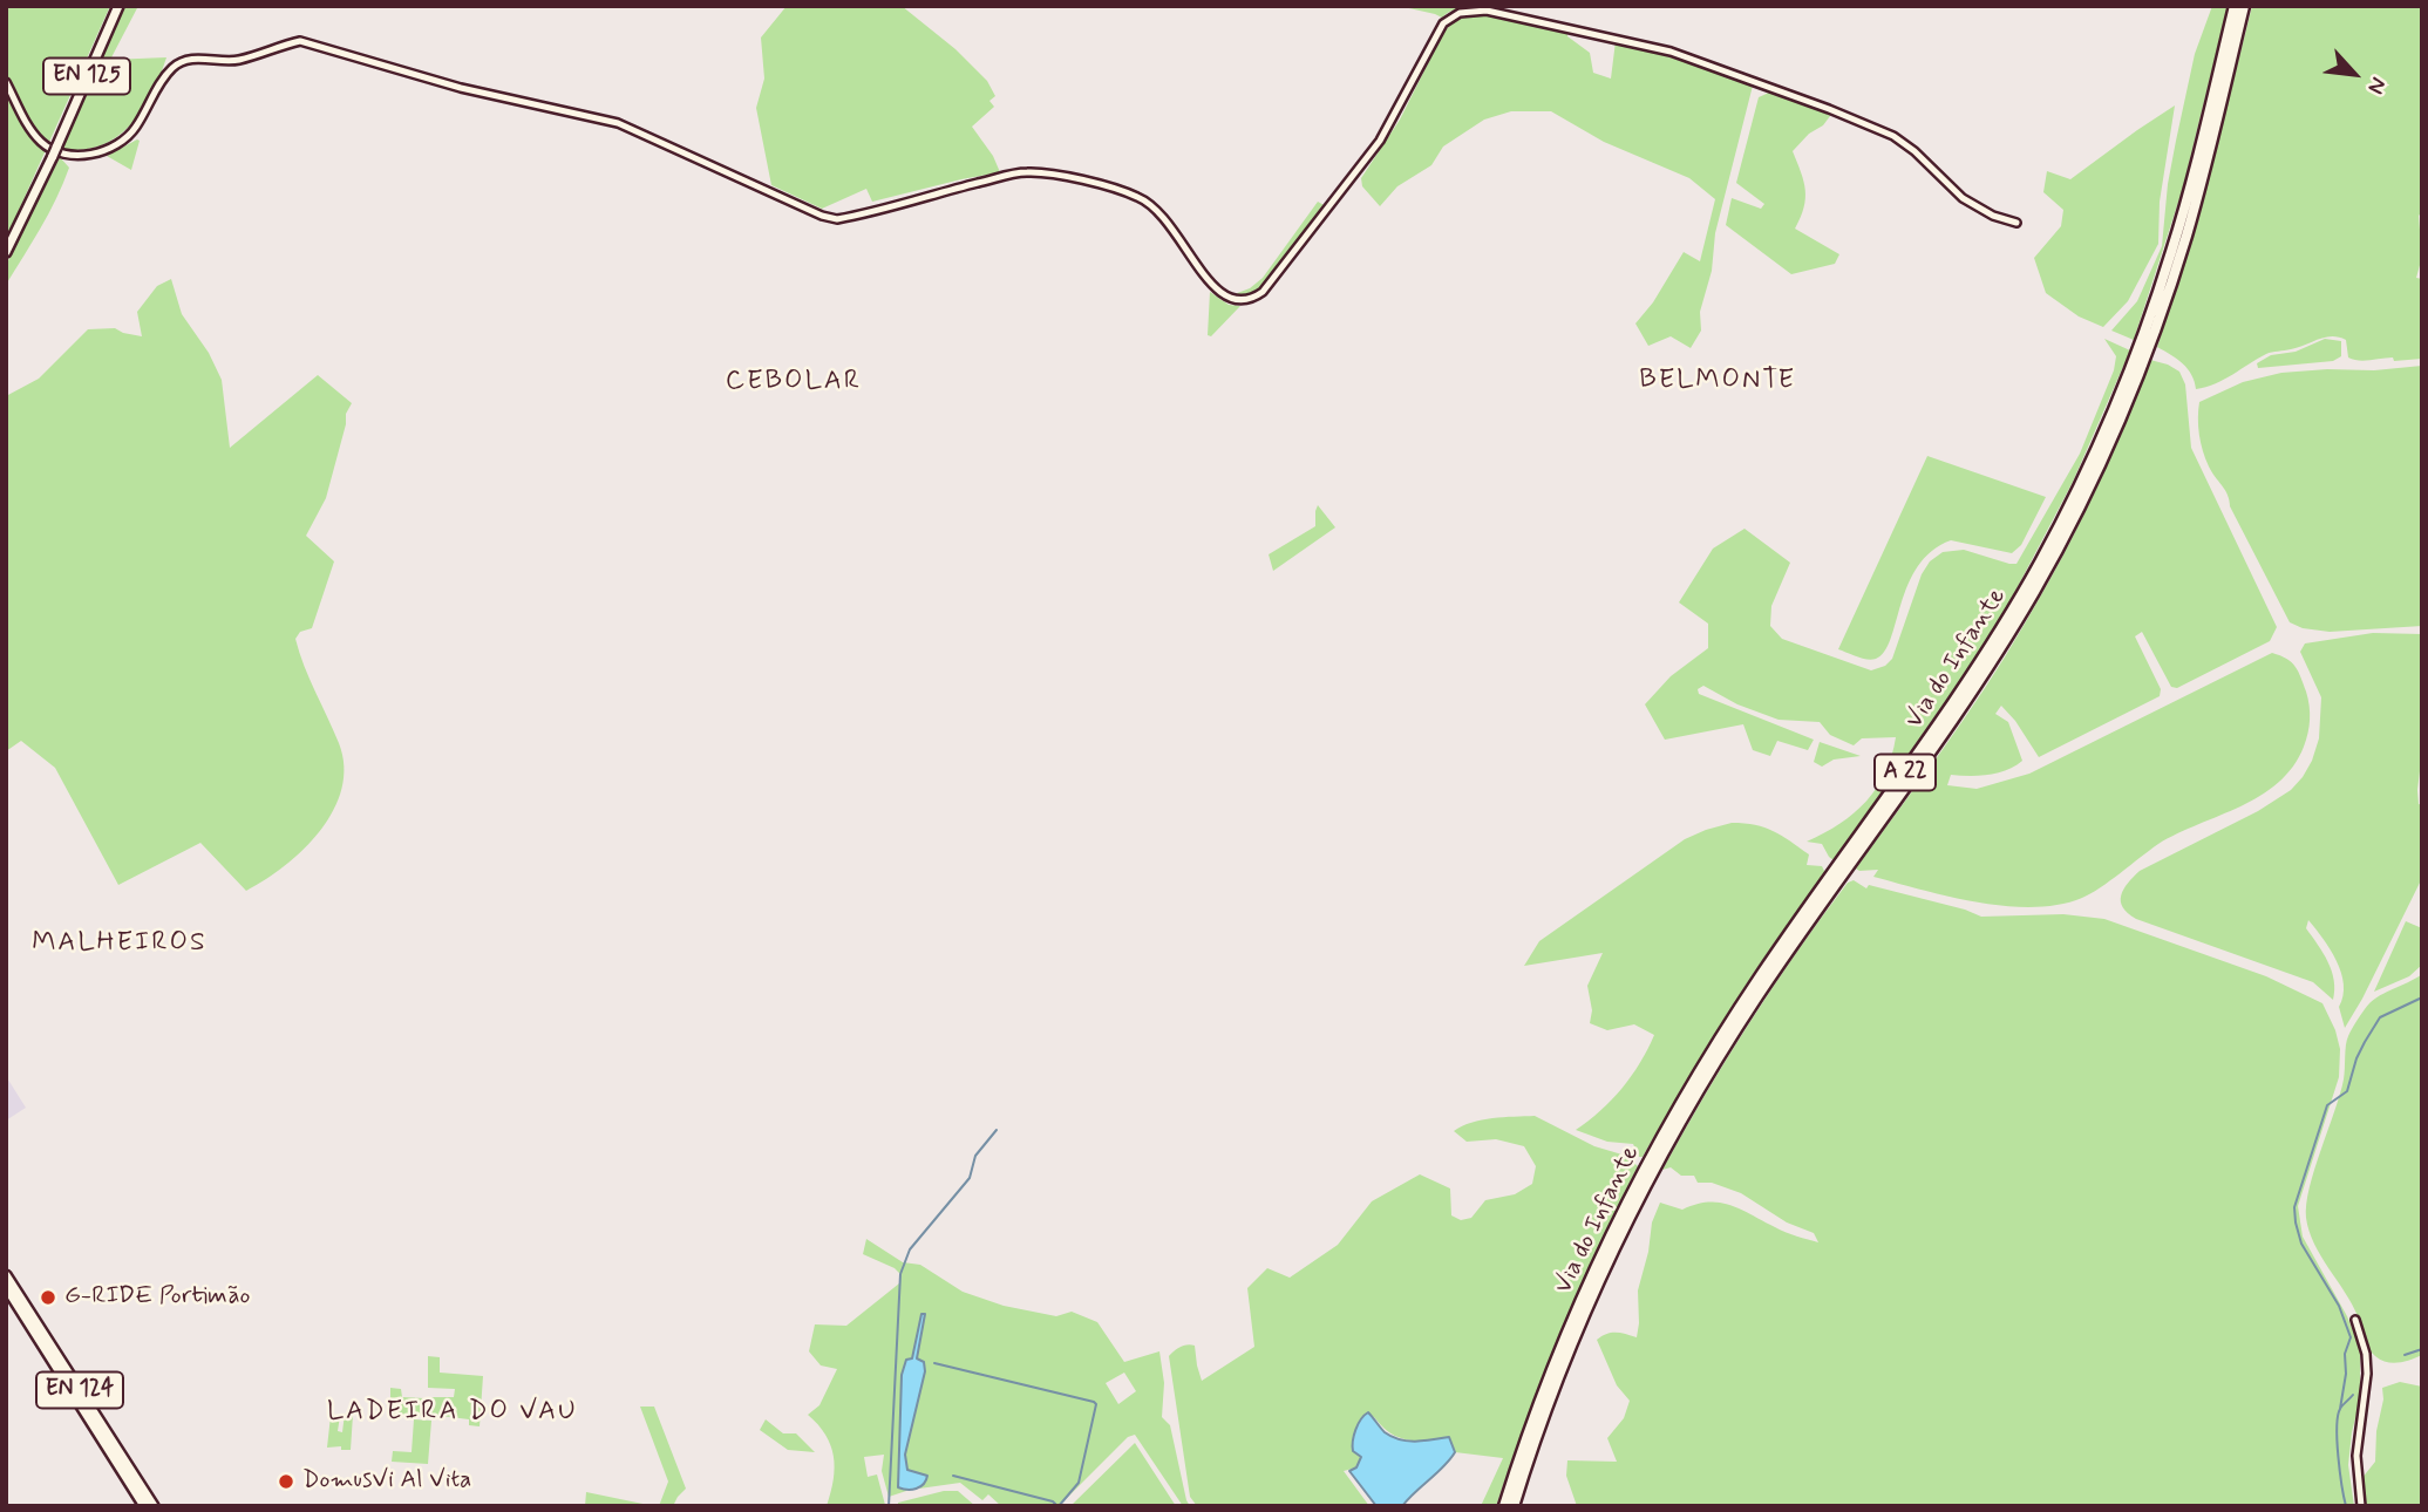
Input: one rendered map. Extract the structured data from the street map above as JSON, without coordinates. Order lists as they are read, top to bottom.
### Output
{
  "streets": {
    "highway": ["Via do Infante", "A 22"],
    "main road": ["EN 125", "EN 124"]
  },
  "districts": [
    "BELMONTE",
    "CEBOLAR",
    "MALHEIROS",
    "LADEIRA DO VAU"
  ],
  "places": ["G-RIDE Portimão", "DomusVi Al Vita"],
  "north": "bottom right"
}
